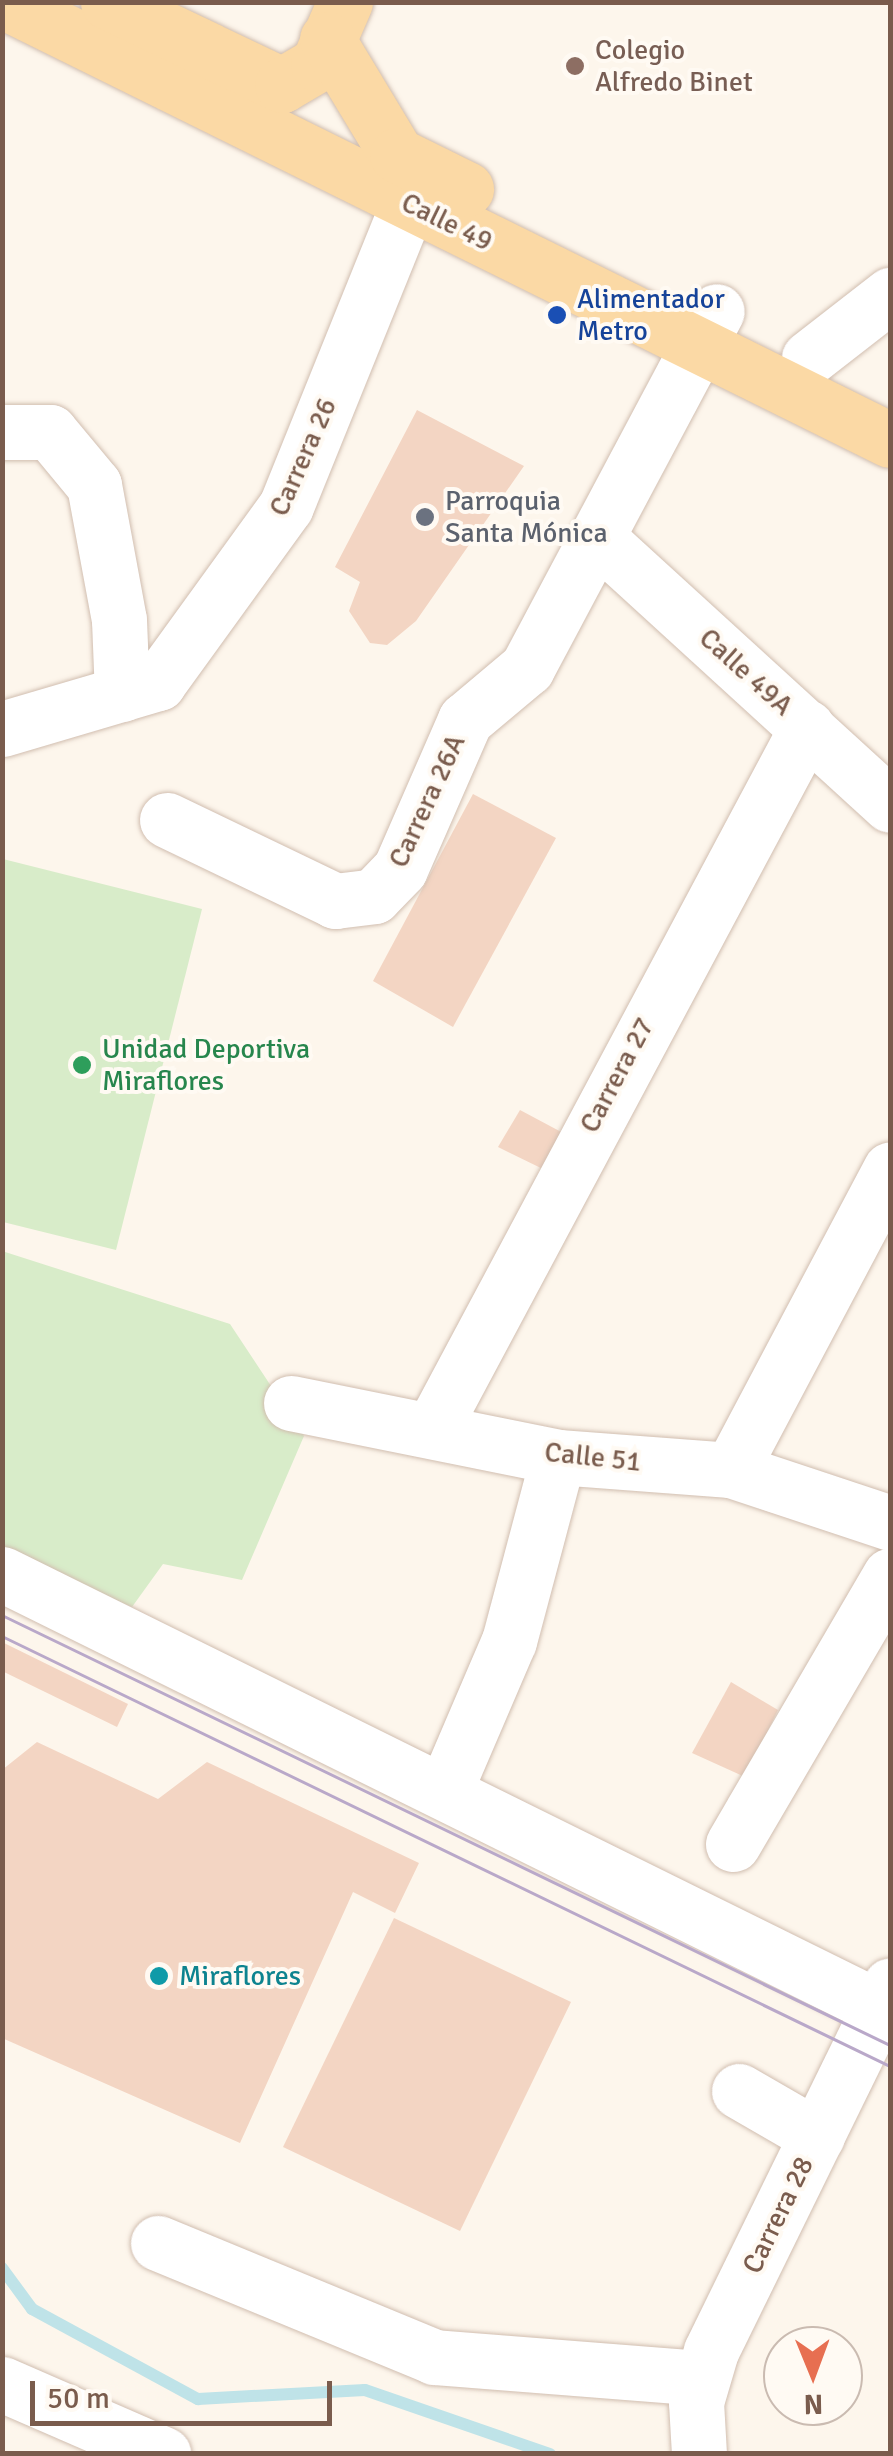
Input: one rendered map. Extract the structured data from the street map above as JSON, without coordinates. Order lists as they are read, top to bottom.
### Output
{
  "streets": {
    "main road": ["Calle 49"],
    "street": [
      "Carrera 26",
      "Calle 49A",
      "Carrera 26A",
      "Carrera 27",
      "Calle 51",
      "Carrera 28"
    ]
  },
  "crossings": [
    ["Calle 49", "Carrera 26"],
    ["Calle 49", "Carrera 26A"],
    ["Calle 49A", "Carrera 26A"],
    ["Calle 49A", "Carrera 27"],
    ["Carrera 27", "Calle 51"]
  ],
  "places": [
    "Colegio Alfredo Binet",
    "Alimentador Metro",
    "Parroquia Santa Mónica",
    "Unidad Deportiva Miraflores",
    "Miraflores"
  ],
  "scale_bar": "50 m",
  "north": "bottom"
}
